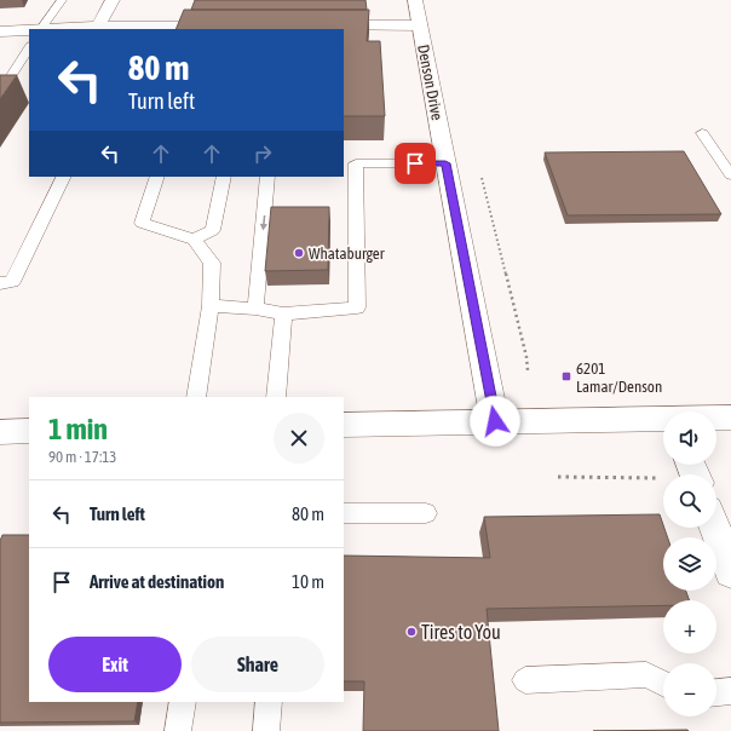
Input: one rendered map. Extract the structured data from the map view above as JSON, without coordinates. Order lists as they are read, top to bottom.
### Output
{
  "streets": {
    "street": ["Denson Drive"]
  },
  "places": {
    "other": ["Whataburger", "Tires to You"],
    "transit": ["6201 Lamar/Denson"]
  },
  "page": {
    "turn": ["80 m", "Turn left"],
    "heading": ["1 min", "90 m · 17:13"],
    "map_buttons": ["+", "−"],
    "list": [
      {
        "name": "Turn left",
        "value": "80 m"
      },
      {
        "name": "Arrive at destination",
        "value": "10 m"
      }
    ],
    "buttons": ["Exit", "Share"]
  }
}
